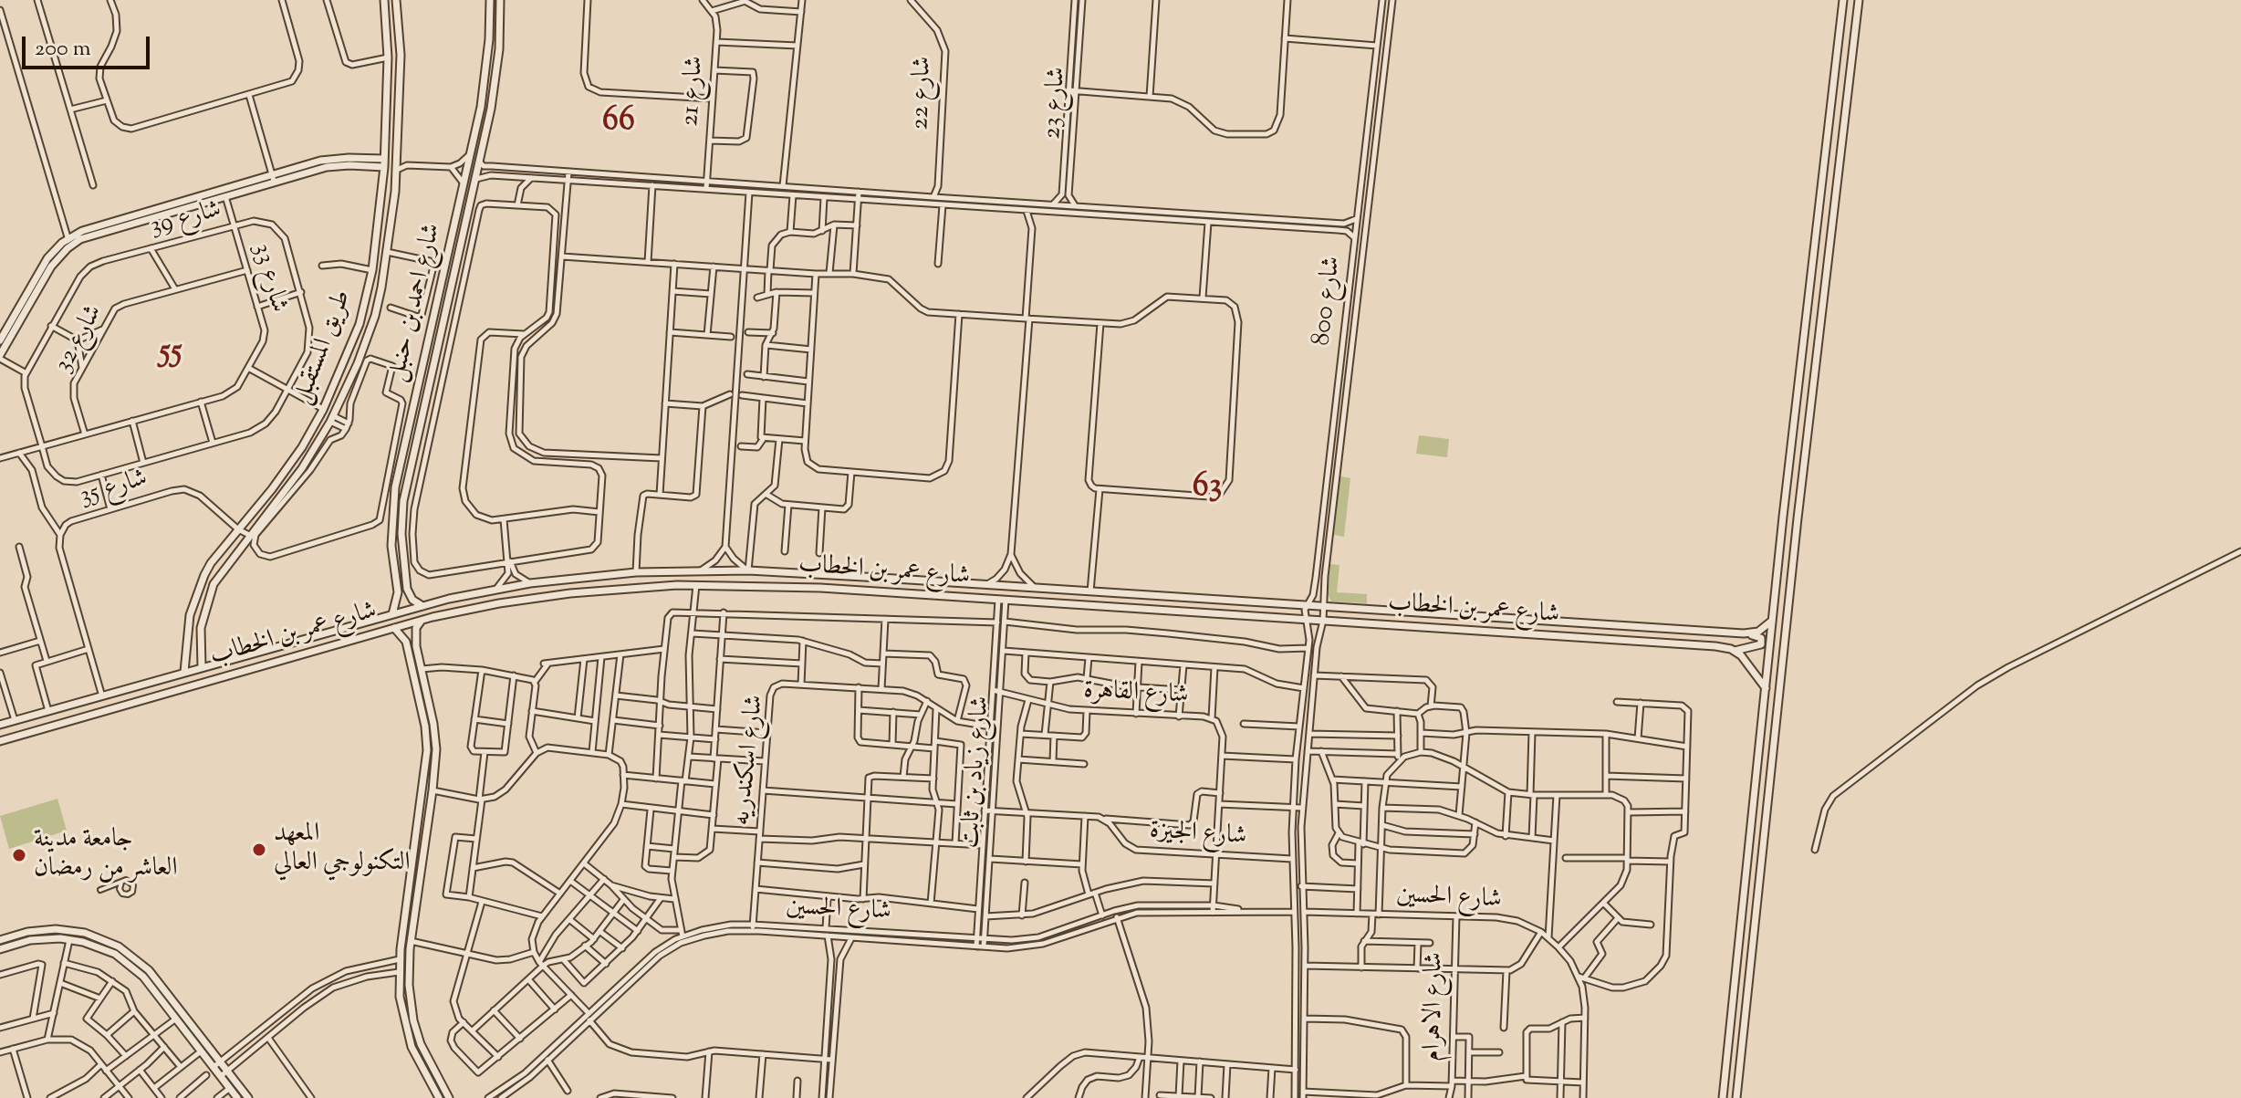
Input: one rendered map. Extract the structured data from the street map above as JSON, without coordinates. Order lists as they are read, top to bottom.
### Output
{
  "streets": {
    "street": [
      "شارع 21",
      "شارع 22",
      "شارع 23",
      "شارع 39",
      "شارع 33",
      "شارع 800",
      "شارع احمد بن حنبل",
      "شارع 32",
      "طريق المستقبل",
      "شارع 35",
      "شارع عمر بن الخطاب",
      "شارع القاهرة",
      "شارع اسكندريه",
      "شارع زياد بن ثابت",
      "شارع الجيزة",
      "شارع الحسين",
      "شارع الاهرام"
    ]
  },
  "crossings": [
    ["شارع 39", "شارع 33"],
    ["شارع 33", "شارع 32"],
    ["شارع 800", "شارع عمر بن الخطاب"],
    ["شارع 800", "شارع الجيزة"],
    ["شارع 800", "شارع الحسين"],
    ["شارع احمد بن حنبل", "شارع عمر بن الخطاب"],
    ["طريق المستقبل", "شارع 35"],
    ["طريق المستقبل", "شارع عمر بن الخطاب"],
    ["شارع 35", "شارع عمر بن الخطاب"],
    ["شارع عمر بن الخطاب", "شارع زياد بن ثابت"],
    ["شارع القاهرة", "شارع زياد بن ثابت"],
    ["شارع القاهرة", "شارع الجيزة"],
    ["شارع القاهرة", "شارع الحسين"],
    ["شارع اسكندريه", "شارع زياد بن ثابت"],
    ["شارع اسكندريه", "شارع الحسين"],
    ["شارع زياد بن ثابت", "شارع الحسين"],
    ["شارع الحسين", "شارع الاهرام"]
  ],
  "districts": ["66", "55", "63"],
  "places": ["المعهد التكنولوجي العالي", "جامعة مدينة العاشر من رمضان"],
  "scale_bar": "200 m"
}
